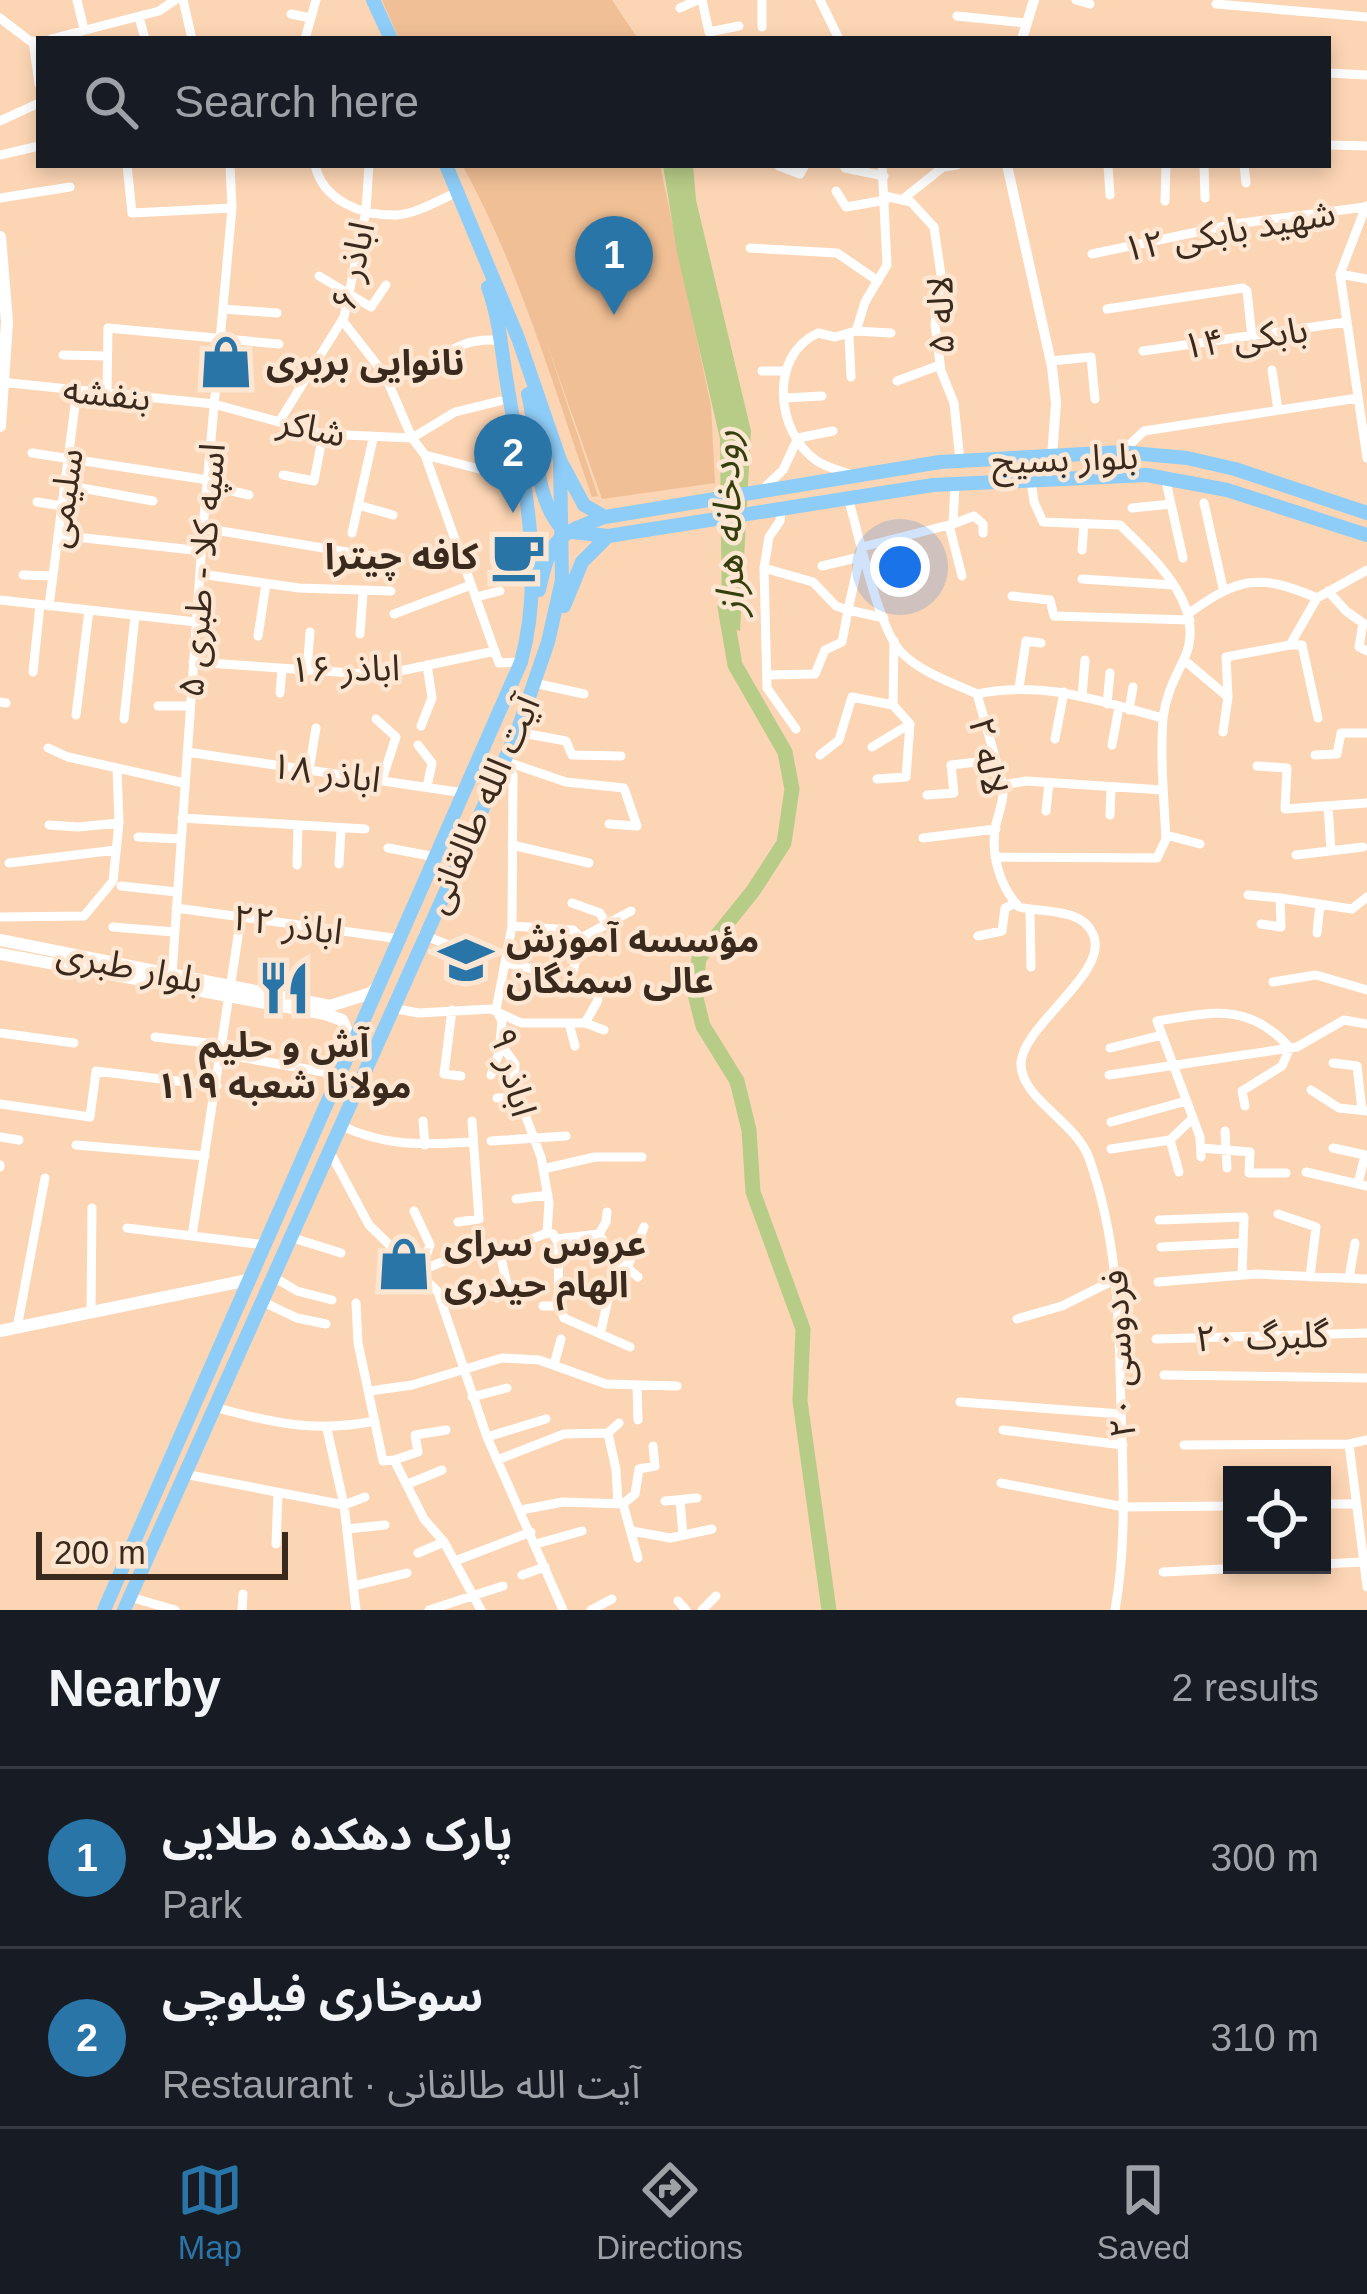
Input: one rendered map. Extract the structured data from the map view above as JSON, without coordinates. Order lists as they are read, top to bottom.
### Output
{
  "streets": {
    "main road": ["بلوار بسیج", "آیت الله طالقانی", "بلوار طبری"],
    "street": [
      "شهید بابکی ۱۲",
      "اباذر ۶",
      "لاله ۵",
      "بابکی ۱۴",
      "بنفشه",
      "شاکر",
      "سلیمی",
      "اسپه کلا - طبری ۵",
      "اباذر ۱۶",
      "لاله ۲",
      "اباذر ۱۸",
      "اباذر ۲۲",
      "اباذر ۹",
      "گلبرگ ۲۰",
      "فردوسی ۲۰"
    ]
  },
  "crossings": [
    ["اباذر ۶", "شاکر"],
    ["لاله ۵", "بلوار بسیج"],
    ["بنفشه", "شاکر"],
    ["بنفشه", "سلیمی"],
    ["بنفشه", "اسپه کلا - طبری ۵"],
    ["شاکر", "اسپه کلا - طبری ۵"],
    ["بلوار بسیج", "آیت الله طالقانی"],
    ["اسپه کلا - طبری ۵", "اباذر ۱۶"],
    ["اسپه کلا - طبری ۵", "اباذر ۱۸"],
    ["اسپه کلا - طبری ۵", "اباذر ۲۲"],
    ["اسپه کلا - طبری ۵", "بلوار طبری"],
    ["اباذر ۱۸", "آیت الله طالقانی"],
    ["آیت الله طالقانی", "اباذر ۲۲"],
    ["آیت الله طالقانی", "اباذر ۹"]
  ],
  "water": ["رودخانه هراز"],
  "places": {
    "shop": ["نانوایی بربری", "عروس سرای الهام حیدری"],
    "cafe": ["کافه چیترا"],
    "school or university": ["مؤسسه آموزش عالی سمنگان"],
    "restaurant": ["آش و حلیم مولانا شعبه ۱۱۹"]
  },
  "scale_bar": "200 m",
  "page": {
    "search": "Search here",
    "pins": ["1", "2"],
    "scale": "200 m",
    "heading": ["Nearby", "2 results"],
    "list": [
      {
        "mark": "1",
        "name": "پارک دهکده طلایی",
        "note": "Park",
        "value": "300 m"
      },
      {
        "mark": "2",
        "name": "سوخاری فیلوچی",
        "note": "Restaurant · آیت الله طالقانی",
        "value": "310 m"
      }
    ],
    "nav": ["Map", "Directions", "Saved"]
  }
}
